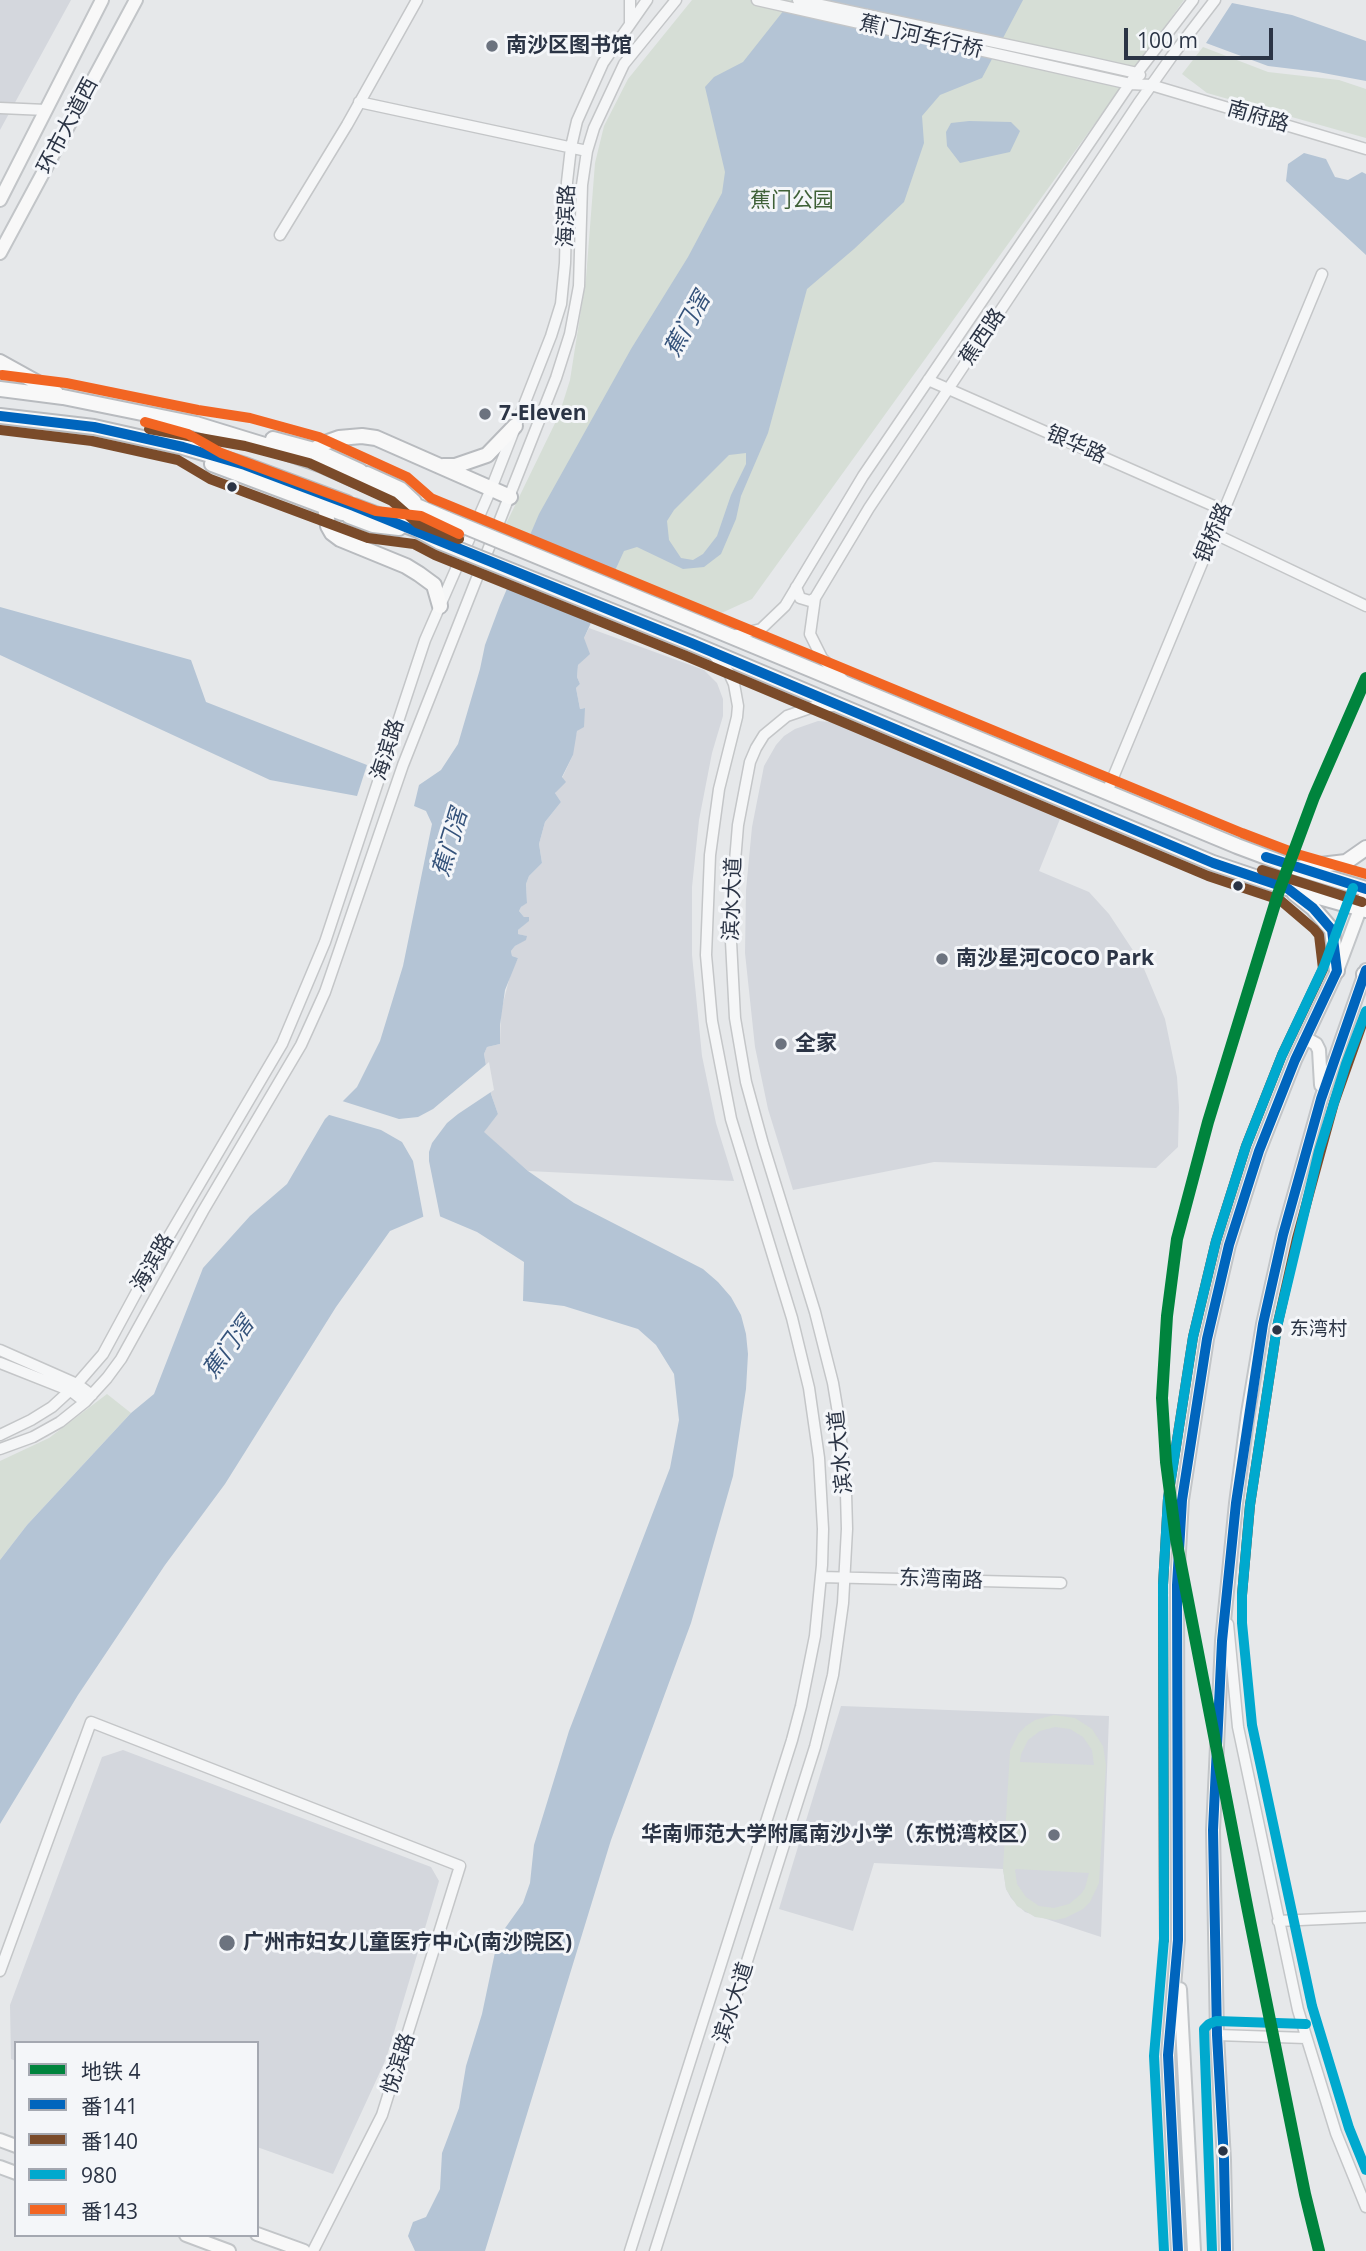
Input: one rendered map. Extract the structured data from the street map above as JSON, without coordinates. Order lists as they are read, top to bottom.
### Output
{
  "streets": {
    "main road": ["环市大道西"],
    "street": [
      "蕉门河车行桥",
      "南府路",
      "海滨路",
      "蕉西路",
      "银华路",
      "银桥路",
      "滨水大道",
      "东湾南路",
      "悦滨路"
    ]
  },
  "crossings": [
    ["蕉门河车行桥", "南府路"],
    ["南府路", "蕉西路"],
    ["蕉西路", "银华路"],
    ["银华路", "银桥路"],
    ["滨水大道", "东湾南路"]
  ],
  "water": ["蕉门滘"],
  "parks": ["蕉门公园"],
  "places": [
    "南沙区图书馆",
    "7-Eleven",
    "南沙星河COCO Park",
    "全家",
    "东湾村",
    "华南师范大学附属南沙小学（东悦湾校区）",
    "广州市妇女儿童医疗中心(南沙院区)"
  ],
  "lines": [
    "transit line 番143",
    "transit line 番141",
    "transit line 番140",
    "metro line 4",
    "transit line 980"
  ],
  "legend": [
    "地铁 4",
    "番141",
    "番140",
    "980",
    "番143"
  ],
  "scale_bar": "100 m"
}
